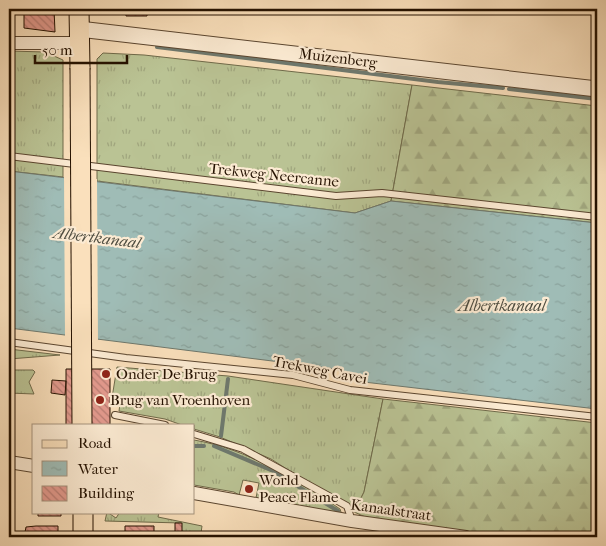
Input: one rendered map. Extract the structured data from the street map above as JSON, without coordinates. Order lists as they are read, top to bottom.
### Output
{
  "streets": {
    "street": ["Muizenberg", "Kanaalstraat"],
    "lane": ["Trekweg Neercanne", "Trekweg Cavei"]
  },
  "water": ["Albertkanaal"],
  "places": ["Onder De Brug", "Brug van Vroenhoven", "World Peace Flame"],
  "legend": ["Road", "Water", "Building"],
  "scale_bar": "50 m"
}
